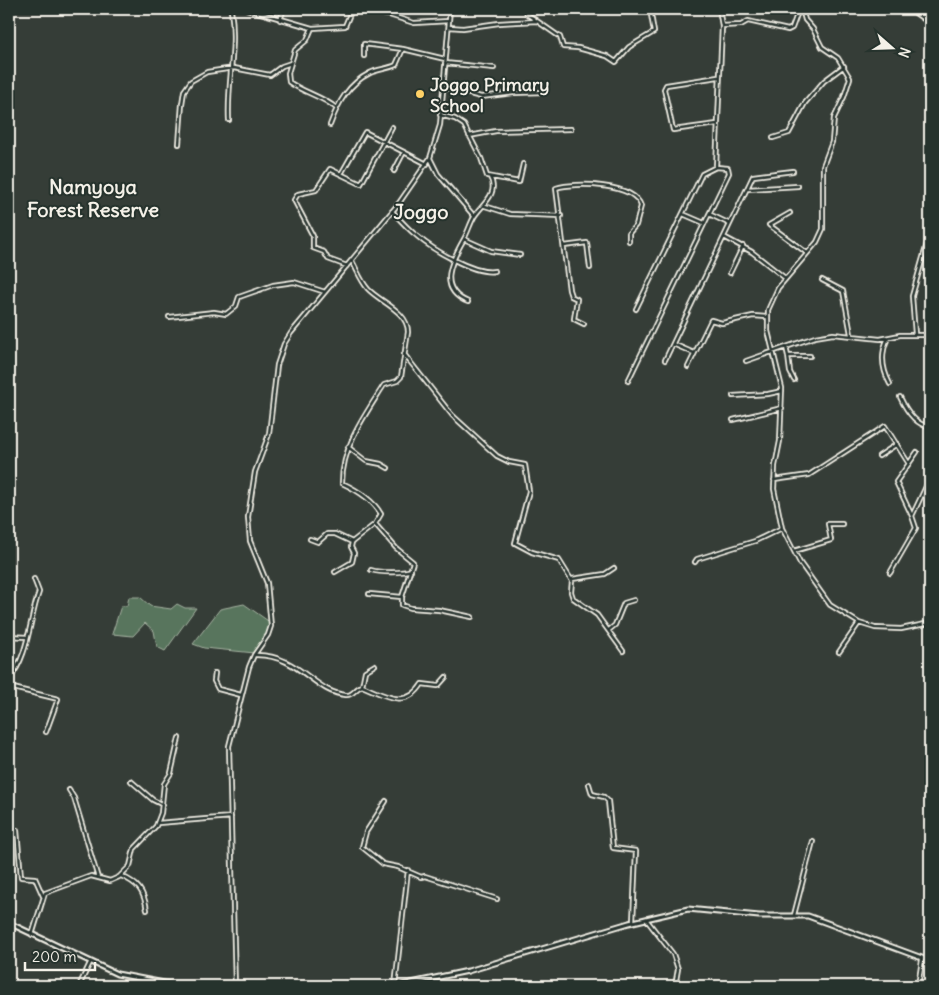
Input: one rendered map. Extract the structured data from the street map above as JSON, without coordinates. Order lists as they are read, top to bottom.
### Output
{
  "districts": ["Namyoya Forest Reserve", "Joggo"],
  "places": ["Joggo Primary School"],
  "scale_bar": "200 m",
  "north": "right"
}
